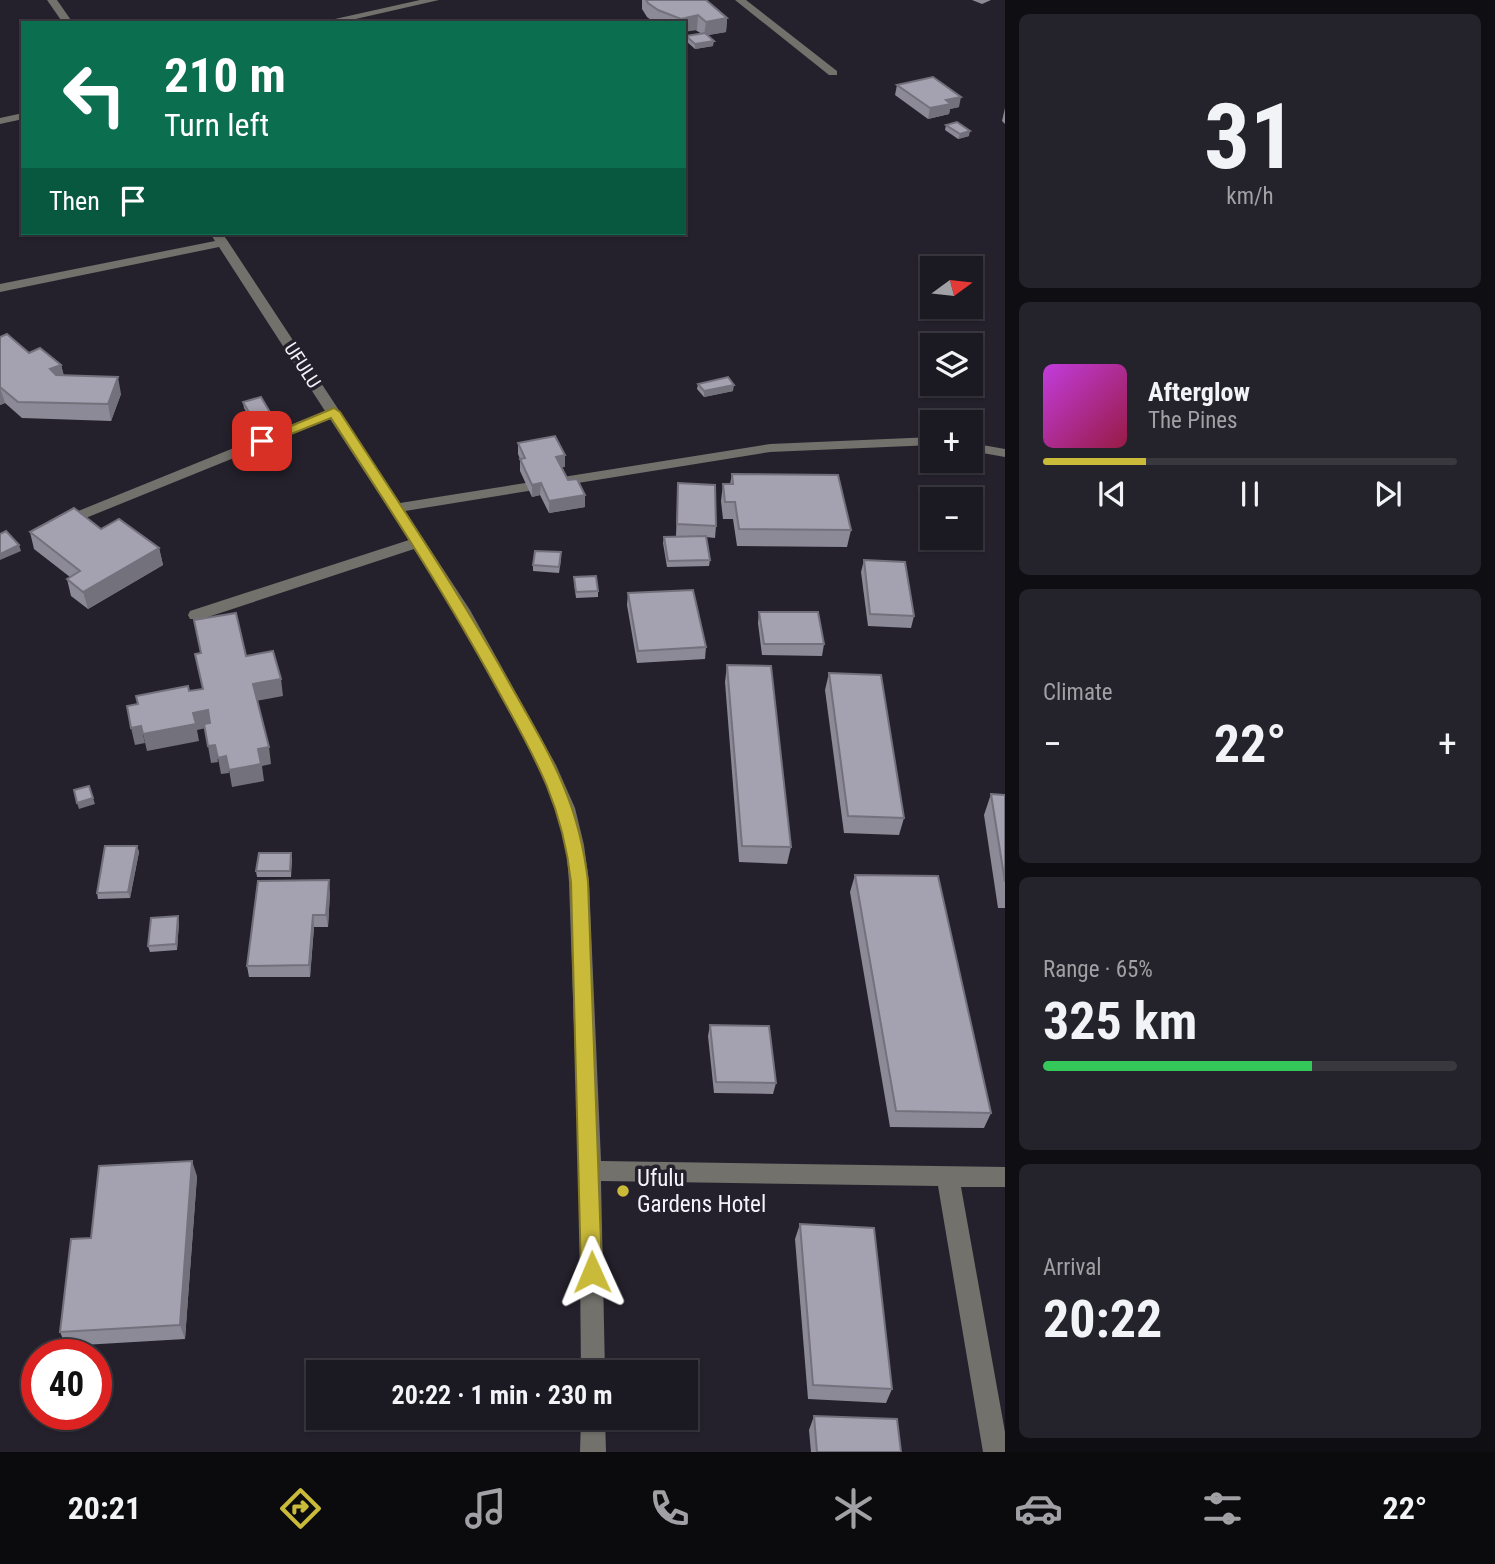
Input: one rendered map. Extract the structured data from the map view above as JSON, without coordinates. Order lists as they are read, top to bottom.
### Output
{
  "streets": {
    "street": ["UFULU"]
  },
  "places": ["Ufulu Gardens Hotel"],
  "north": "right",
  "page": {
    "tile": [
      ["31", "km/h"],
      "Climate",
      ["Range · 65%", "325 km"],
      ["Arrival", "20:22"]
    ],
    "turn": ["210 m", "Turn left"],
    "then": "Then",
    "map_buttons": ["+", "−"],
    "song": ["Afterglow", "The Pines"],
    "heat": ["−", "22°", "+"],
    "limit": "40",
    "trip": "20:22 · 1 min · 230 m",
    "tabs": ["20:21", "22°"]
  }
}
